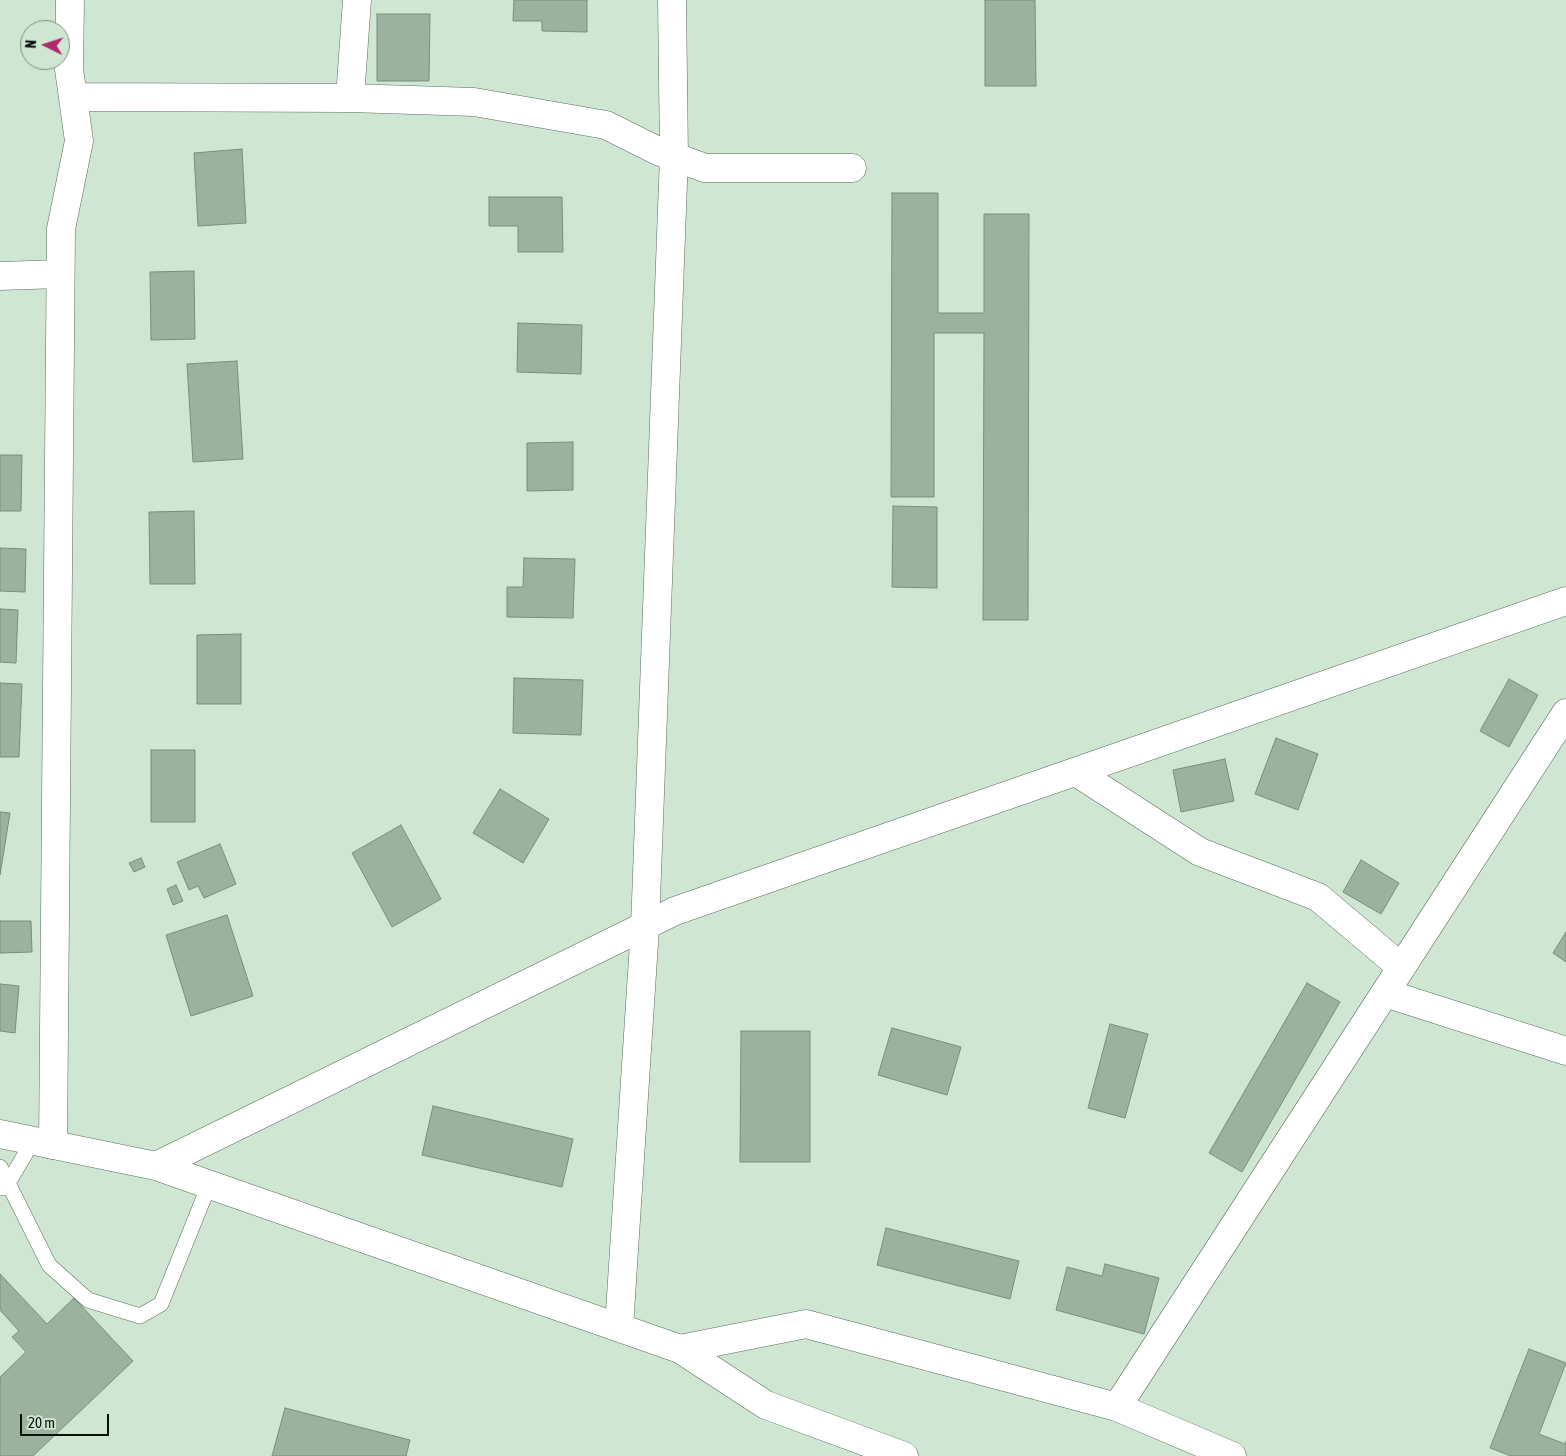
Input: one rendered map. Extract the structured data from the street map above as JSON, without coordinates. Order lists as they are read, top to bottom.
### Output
{
  "scale_bar": "20 m",
  "north": "left"
}
